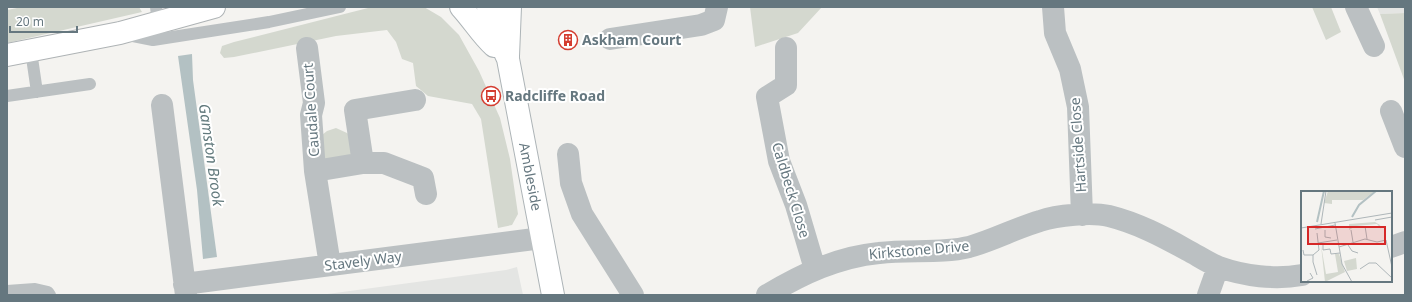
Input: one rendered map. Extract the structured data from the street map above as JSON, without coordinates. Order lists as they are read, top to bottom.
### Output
{
  "streets": {
    "main road": ["Ambleside"],
    "street": [
      "Caudale Court",
      "Hartside Close",
      "Caldbeck Close",
      "Kirkstone Drive",
      "Stavely Way"
    ]
  },
  "crossings": [
    ["Caudale Court", "Stavely Way"],
    ["Hartside Close", "Kirkstone Drive"],
    ["Ambleside", "Stavely Way"],
    ["Caldbeck Close", "Kirkstone Drive"]
  ],
  "water": ["Gamston Brook"],
  "places": {
    "building": ["Askham Court"],
    "bus stop": ["Radcliffe Road"]
  },
  "scale_bar": "20 m"
}
